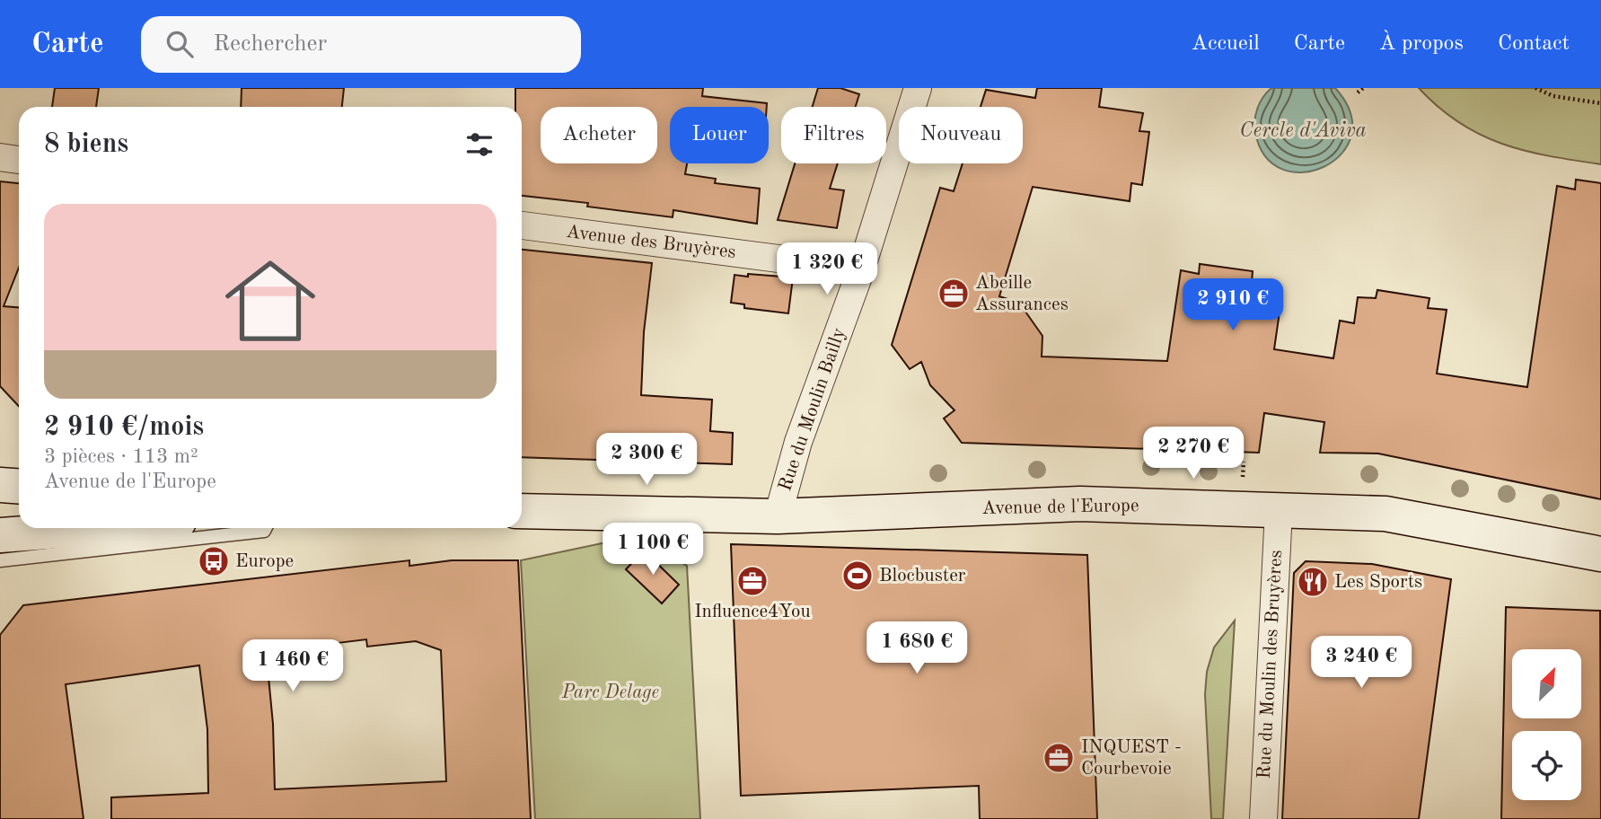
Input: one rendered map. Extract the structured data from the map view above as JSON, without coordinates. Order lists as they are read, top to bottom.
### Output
{
  "streets": {
    "main road": ["Avenue de l'Europe"],
    "street": ["Avenue des Bruyères", "Rue du Moulin Bailly", "Rue du Moulin des Bruyères"]
  },
  "crossings": [
    ["Avenue des Bruyères", "Rue du Moulin Bailly"],
    ["Rue du Moulin Bailly", "Avenue de l'Europe"],
    ["Avenue de l'Europe", "Rue du Moulin des Bruyères"]
  ],
  "water": ["Cercle d'Aviva"],
  "parks": ["Parc Delage"],
  "places": {
    "office": ["Abeille Assurances", "Influence4You", "INQUEST - Courbevoie"],
    "bus stop": ["Europe"],
    "sports": ["Blocbuster"],
    "restaurant": ["Les Sports"]
  },
  "north": "top right",
  "page": {
    "header": "Carte",
    "search": "Rechercher",
    "nav": [
      "Accueil",
      "Carte",
      "À propos",
      "Contact"
    ],
    "chip": [
      "Acheter",
      "Louer",
      "Filtres",
      "Nouveau"
    ],
    "heading": "8 biens",
    "list": [
      {
        "name": "2 910 €/mois",
        "note": "3 pièces · 113 m² · Avenue de l'Europe"
      }
    ],
    "price": [
      "1 320 €",
      "2 910 €",
      "2 270 €",
      "2 300 €",
      "1 100 €",
      "1 680 €",
      "3 240 €",
      "1 460 €"
    ]
  }
}
